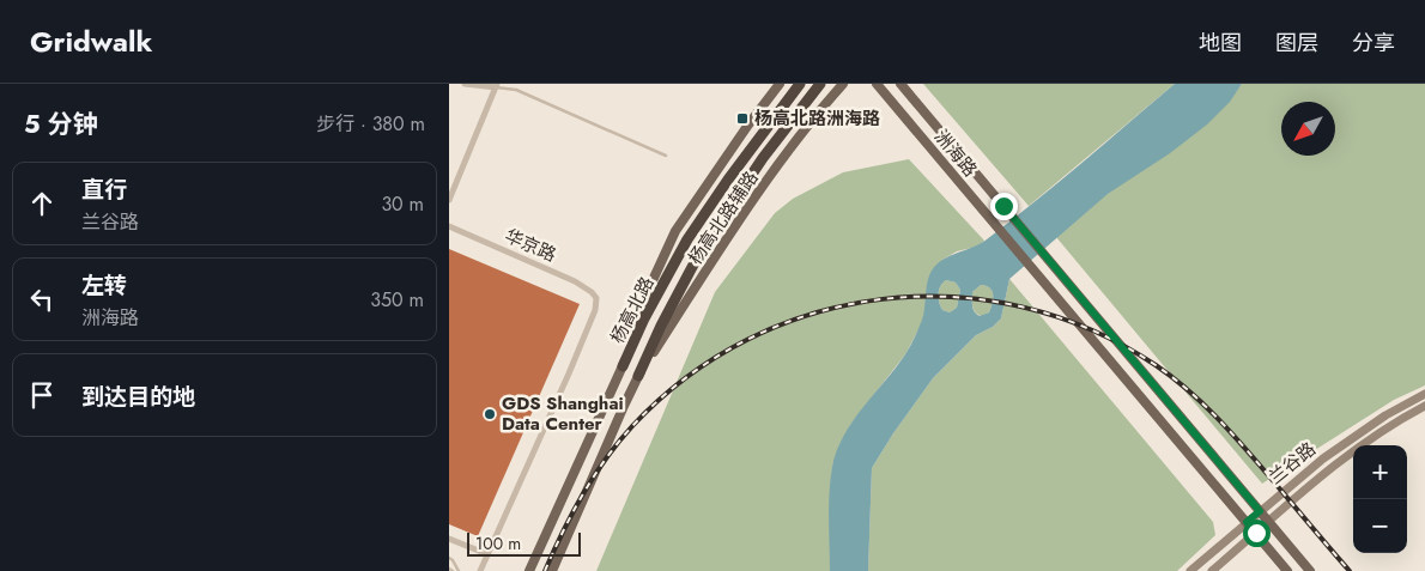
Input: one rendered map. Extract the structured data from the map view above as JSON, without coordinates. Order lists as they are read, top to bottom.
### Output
{
  "streets": {
    "highway": ["杨高北路"],
    "main road": ["洲海路", "杨高北路辅路"],
    "street": ["华京路", "兰谷路"]
  },
  "crossings": [
    ["洲海路", "兰谷路"],
    ["杨高北路辅路", "杨高北路"]
  ],
  "places": {
    "transit": ["杨高北路洲海路"],
    "other": ["GDS Shanghai Data Center"]
  },
  "scale_bar": "100 m",
  "north": "bottom left",
  "page": {
    "header": "Gridwalk",
    "nav": ["地图", "图层", "分享"],
    "heading": ["5 分钟", "步行 · 380 m"],
    "list": [
      ["直行", "兰谷路", "30 m"],
      ["左转", "洲海路", "350 m"],
      "到达目的地"
    ],
    "map_buttons": ["+", "−"],
    "scale": "100 m"
  }
}
